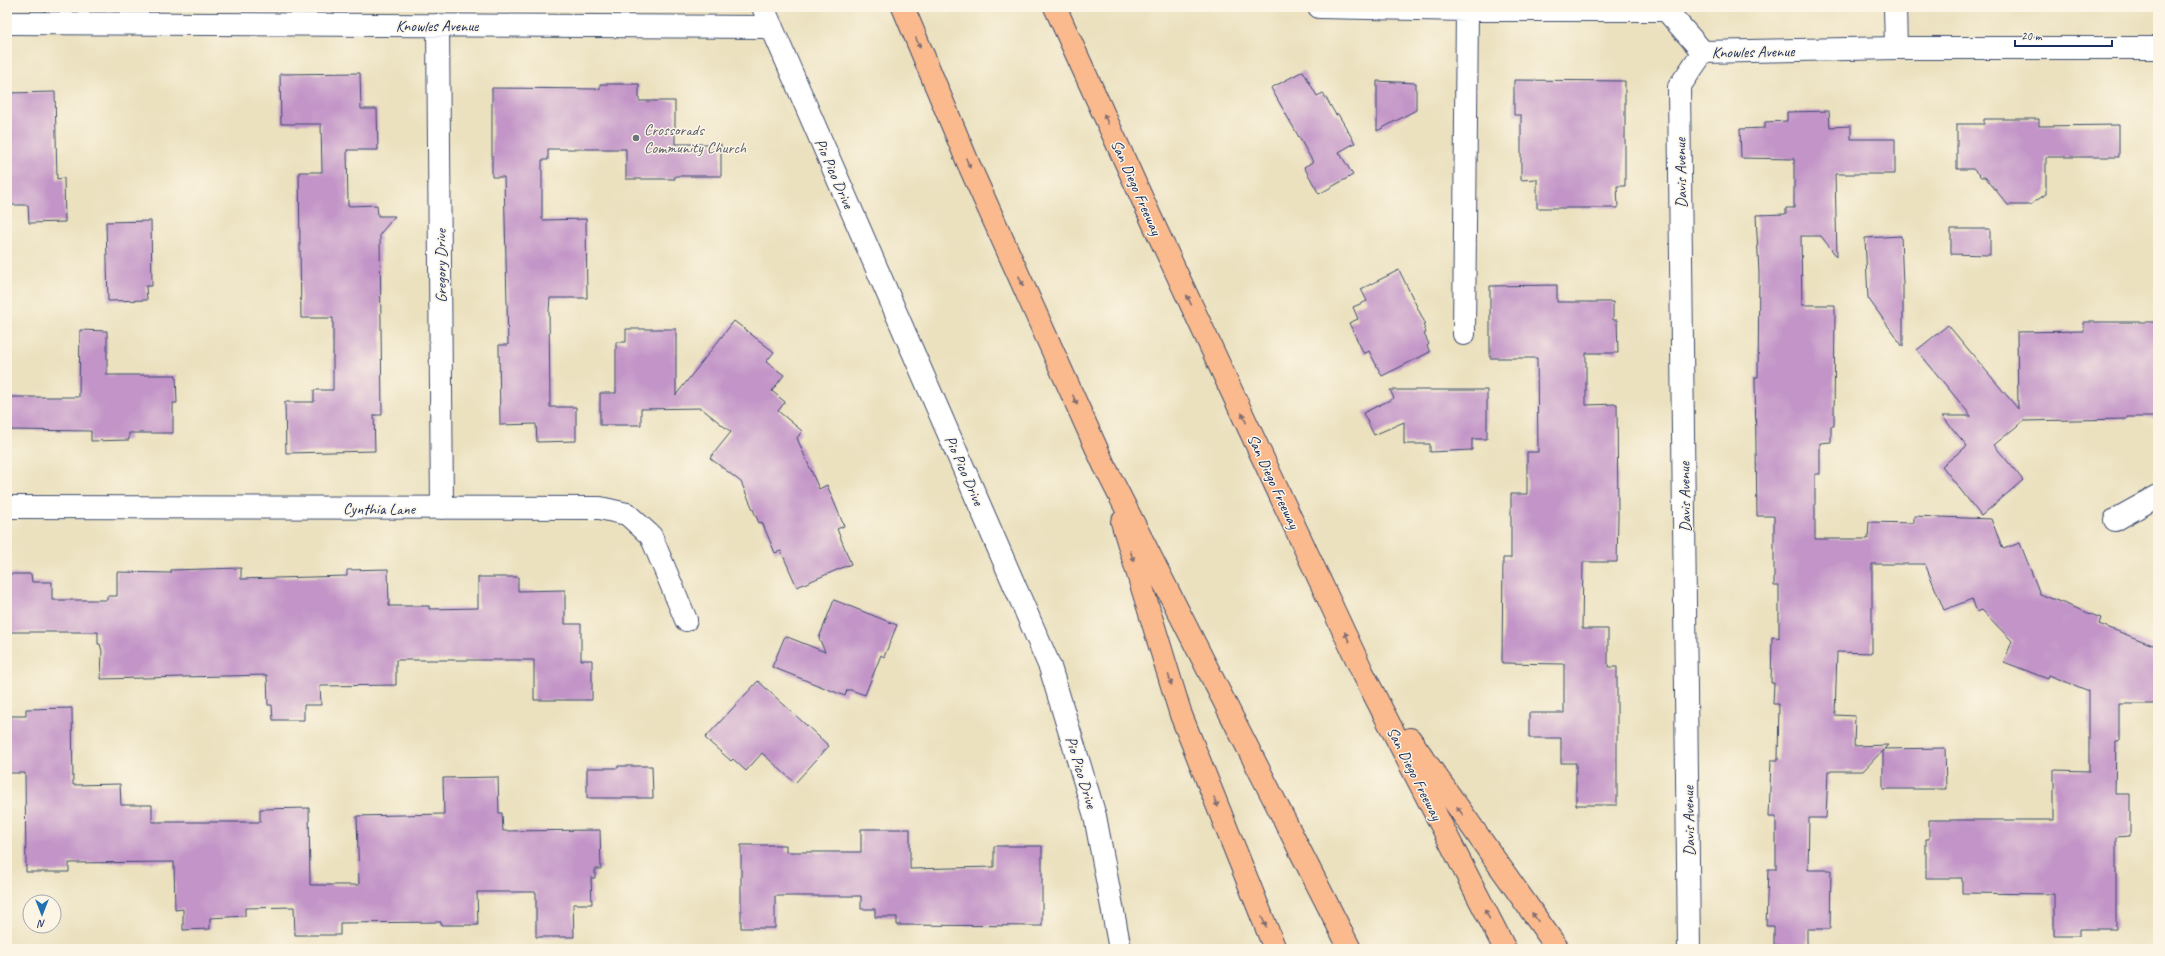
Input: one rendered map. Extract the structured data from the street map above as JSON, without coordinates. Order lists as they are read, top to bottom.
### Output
{
  "streets": {
    "highway": ["San Diego Freeway"],
    "street": [
      "Knowles Avenue",
      "Pio Pico Drive",
      "Davis Avenue",
      "Gregory Drive",
      "Cynthia Lane"
    ]
  },
  "crossings": [
    ["Knowles Avenue", "Pio Pico Drive"],
    ["Knowles Avenue", "Davis Avenue"],
    ["Knowles Avenue", "Gregory Drive"],
    ["Gregory Drive", "Cynthia Lane"]
  ],
  "places": ["Crossorads Community Church"],
  "scale_bar": "20 m",
  "north": "bottom"
}
